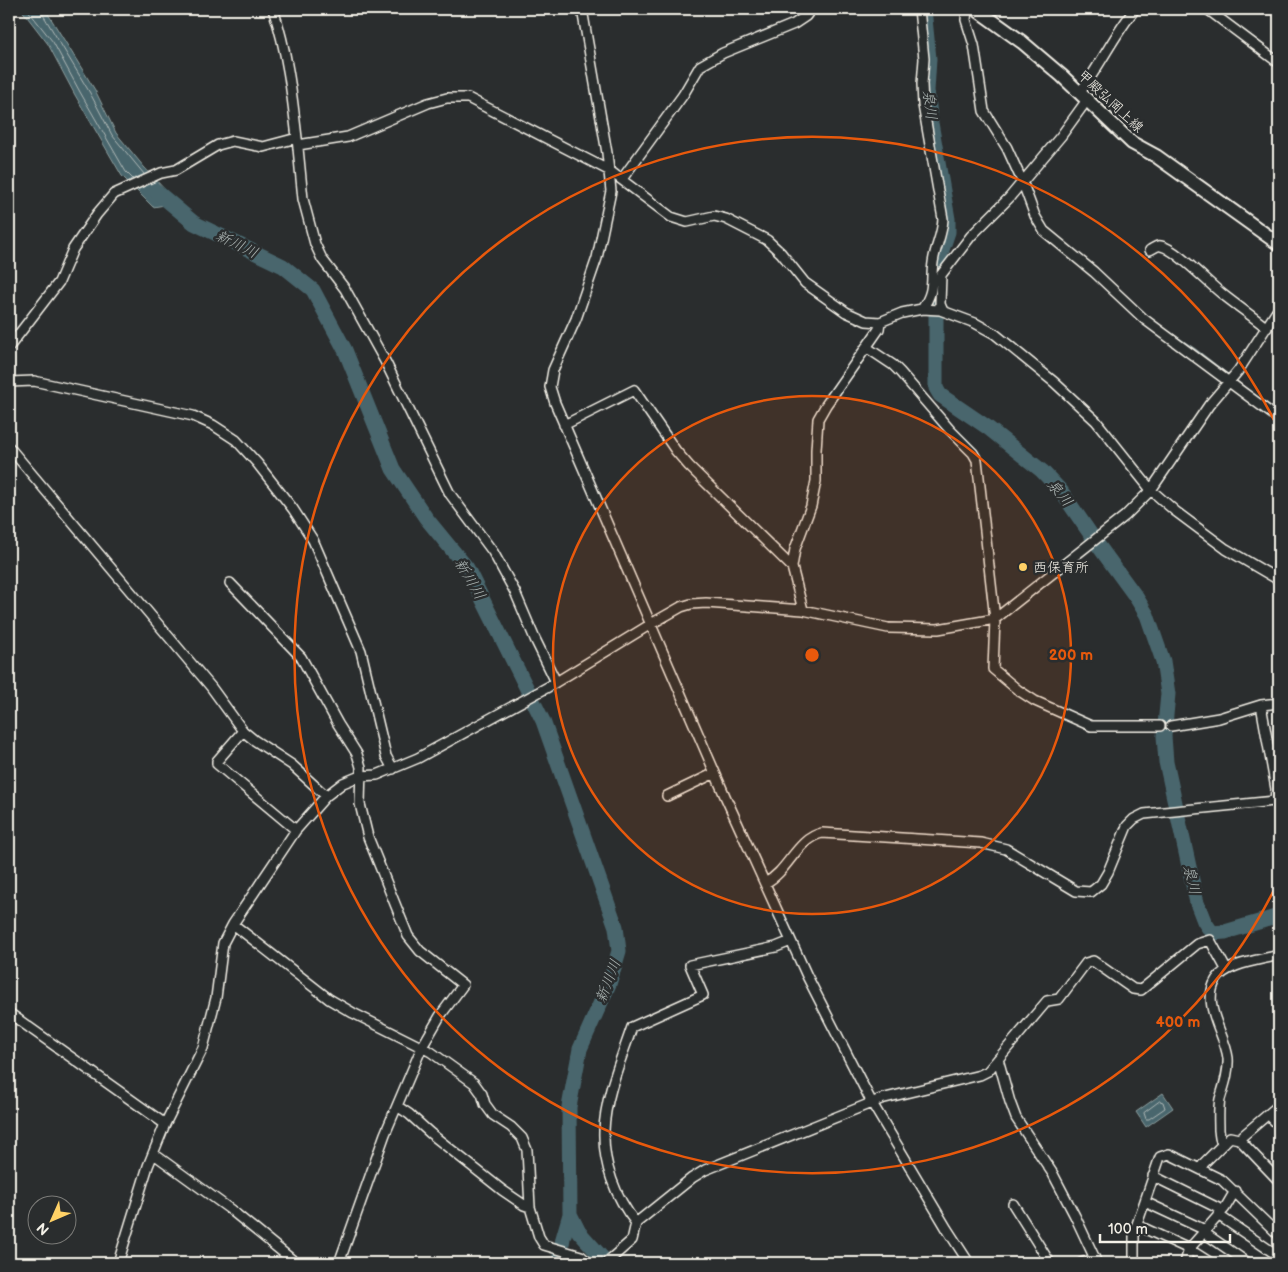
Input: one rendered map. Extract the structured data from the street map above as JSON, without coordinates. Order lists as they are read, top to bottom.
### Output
{
  "streets": {
    "main road": ["甲殿弘岡上線"]
  },
  "water": ["泉川", "新川川"],
  "places": ["西保育所"],
  "scale_bar": "100 m",
  "north": "bottom left",
  "rings": ["200 m", "400 m"]
}
